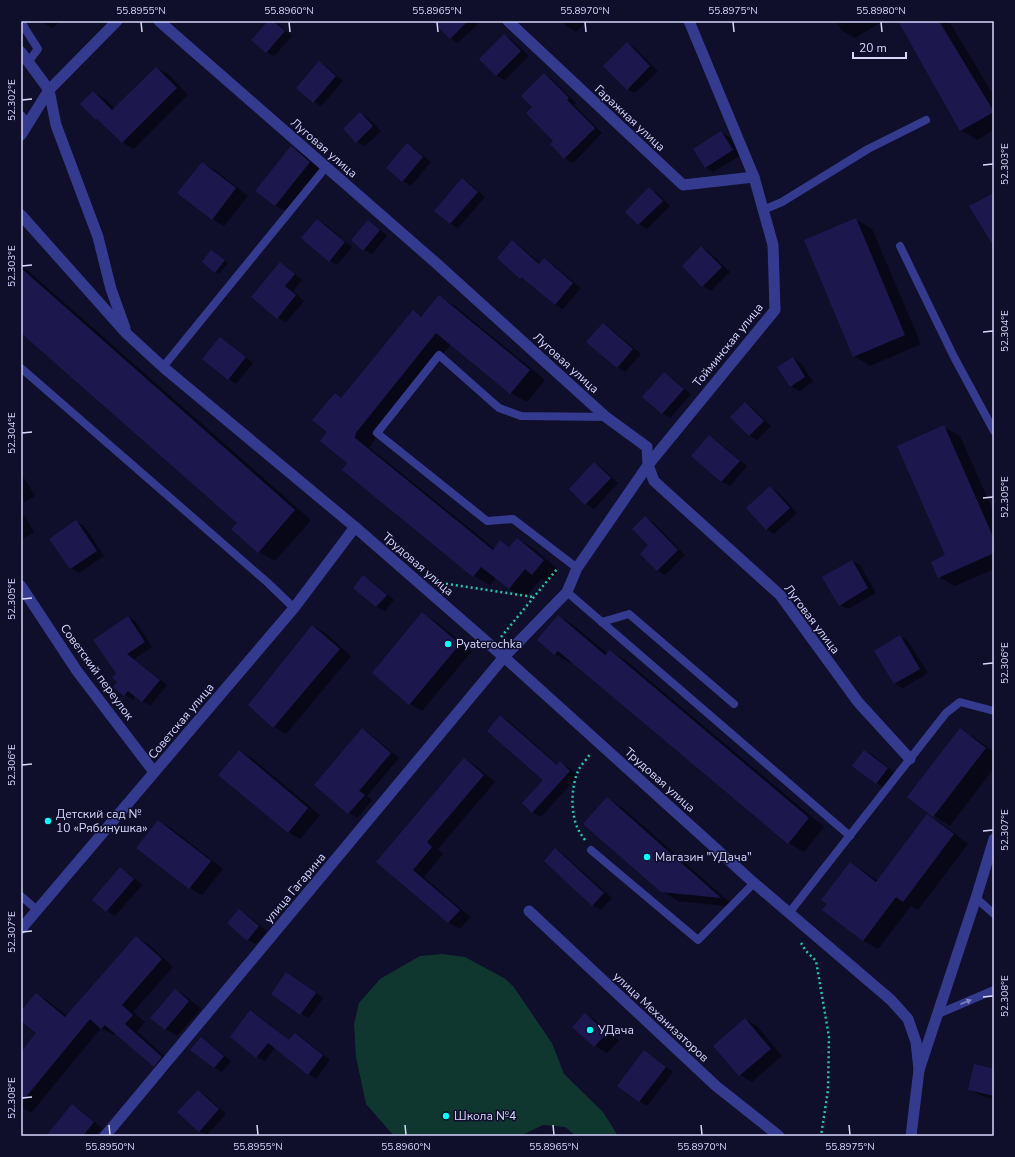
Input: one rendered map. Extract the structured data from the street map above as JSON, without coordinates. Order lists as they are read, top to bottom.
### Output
{
  "streets": {
    "street": [
      "Гаражная улица",
      "Луговая улица",
      "Тойминская улица",
      "Трудовая улица",
      "Советский переулок",
      "Советская улица",
      "улица Гагарина",
      "улица Механизаторов"
    ]
  },
  "crossings": [
    ["Гаражная улица", "Тойминская улица"],
    ["Луговая улица", "Тойминская улица"],
    ["Тойминская улица", "улица Гагарина"],
    ["Трудовая улица", "Советская улица"],
    ["Трудовая улица", "улица Гагарина"],
    ["Советский переулок", "Советская улица"]
  ],
  "places": [
    "Pyaterochka",
    "Детский сад № 10 «Рябинушка»",
    "Магазин \"УДача\"",
    "УДача",
    "Школа №4"
  ],
  "scale_bar": "20 m",
  "coordinates": [
    "55.8955°N",
    "55.8960°N",
    "55.8965°N",
    "55.8970°N",
    "55.8975°N",
    "55.8980°N",
    "52.302°E",
    "52.303°E",
    "52.304°E",
    "52.305°E",
    "52.306°E",
    "52.307°E",
    "52.308°E",
    "55.8950°N"
  ]
}
